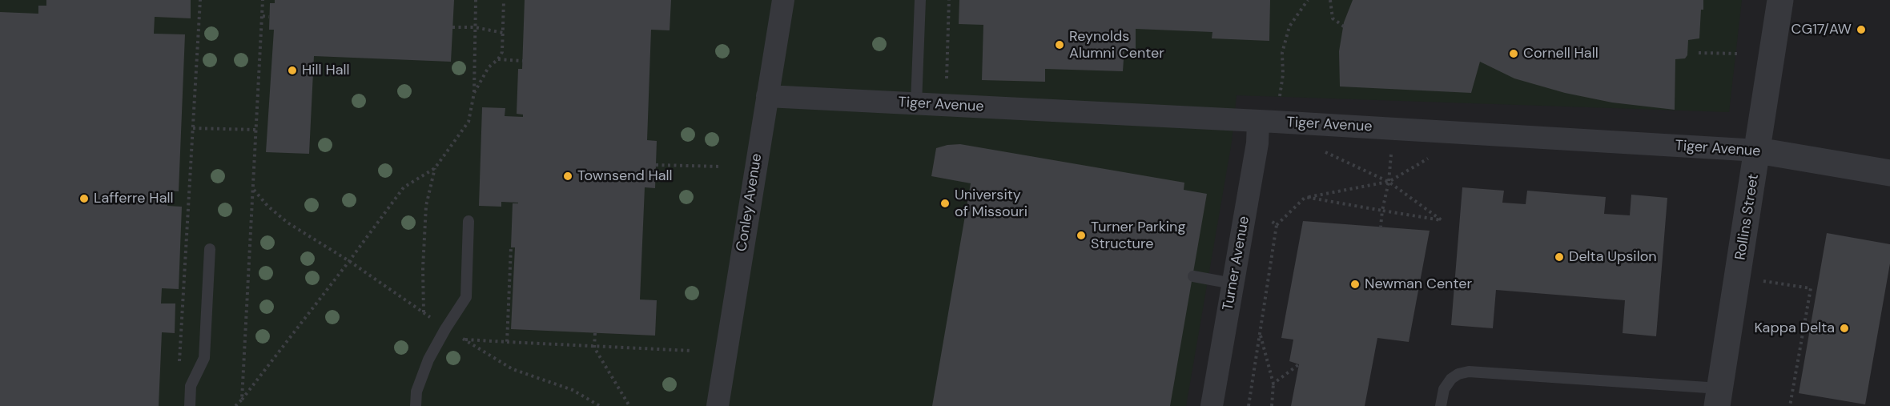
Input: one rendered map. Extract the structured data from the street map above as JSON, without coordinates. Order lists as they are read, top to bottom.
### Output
{
  "streets": {
    "street": [
      "Tiger Avenue",
      "Conley Avenue",
      "Rollins Street",
      "Turner Avenue"
    ]
  },
  "crossings": [
    ["Tiger Avenue", "Conley Avenue"],
    ["Tiger Avenue", "Rollins Street"],
    ["Tiger Avenue", "Turner Avenue"]
  ],
  "places": [
    "CG17/AW",
    "Reynolds Alumni Center",
    "Cornell Hall",
    "Hill Hall",
    "Townsend Hall",
    "Lafferre Hall",
    "University of Missouri",
    "Turner Parking Structure",
    "Delta Upsilon",
    "Newman Center",
    "Kappa Delta"
  ]
}
